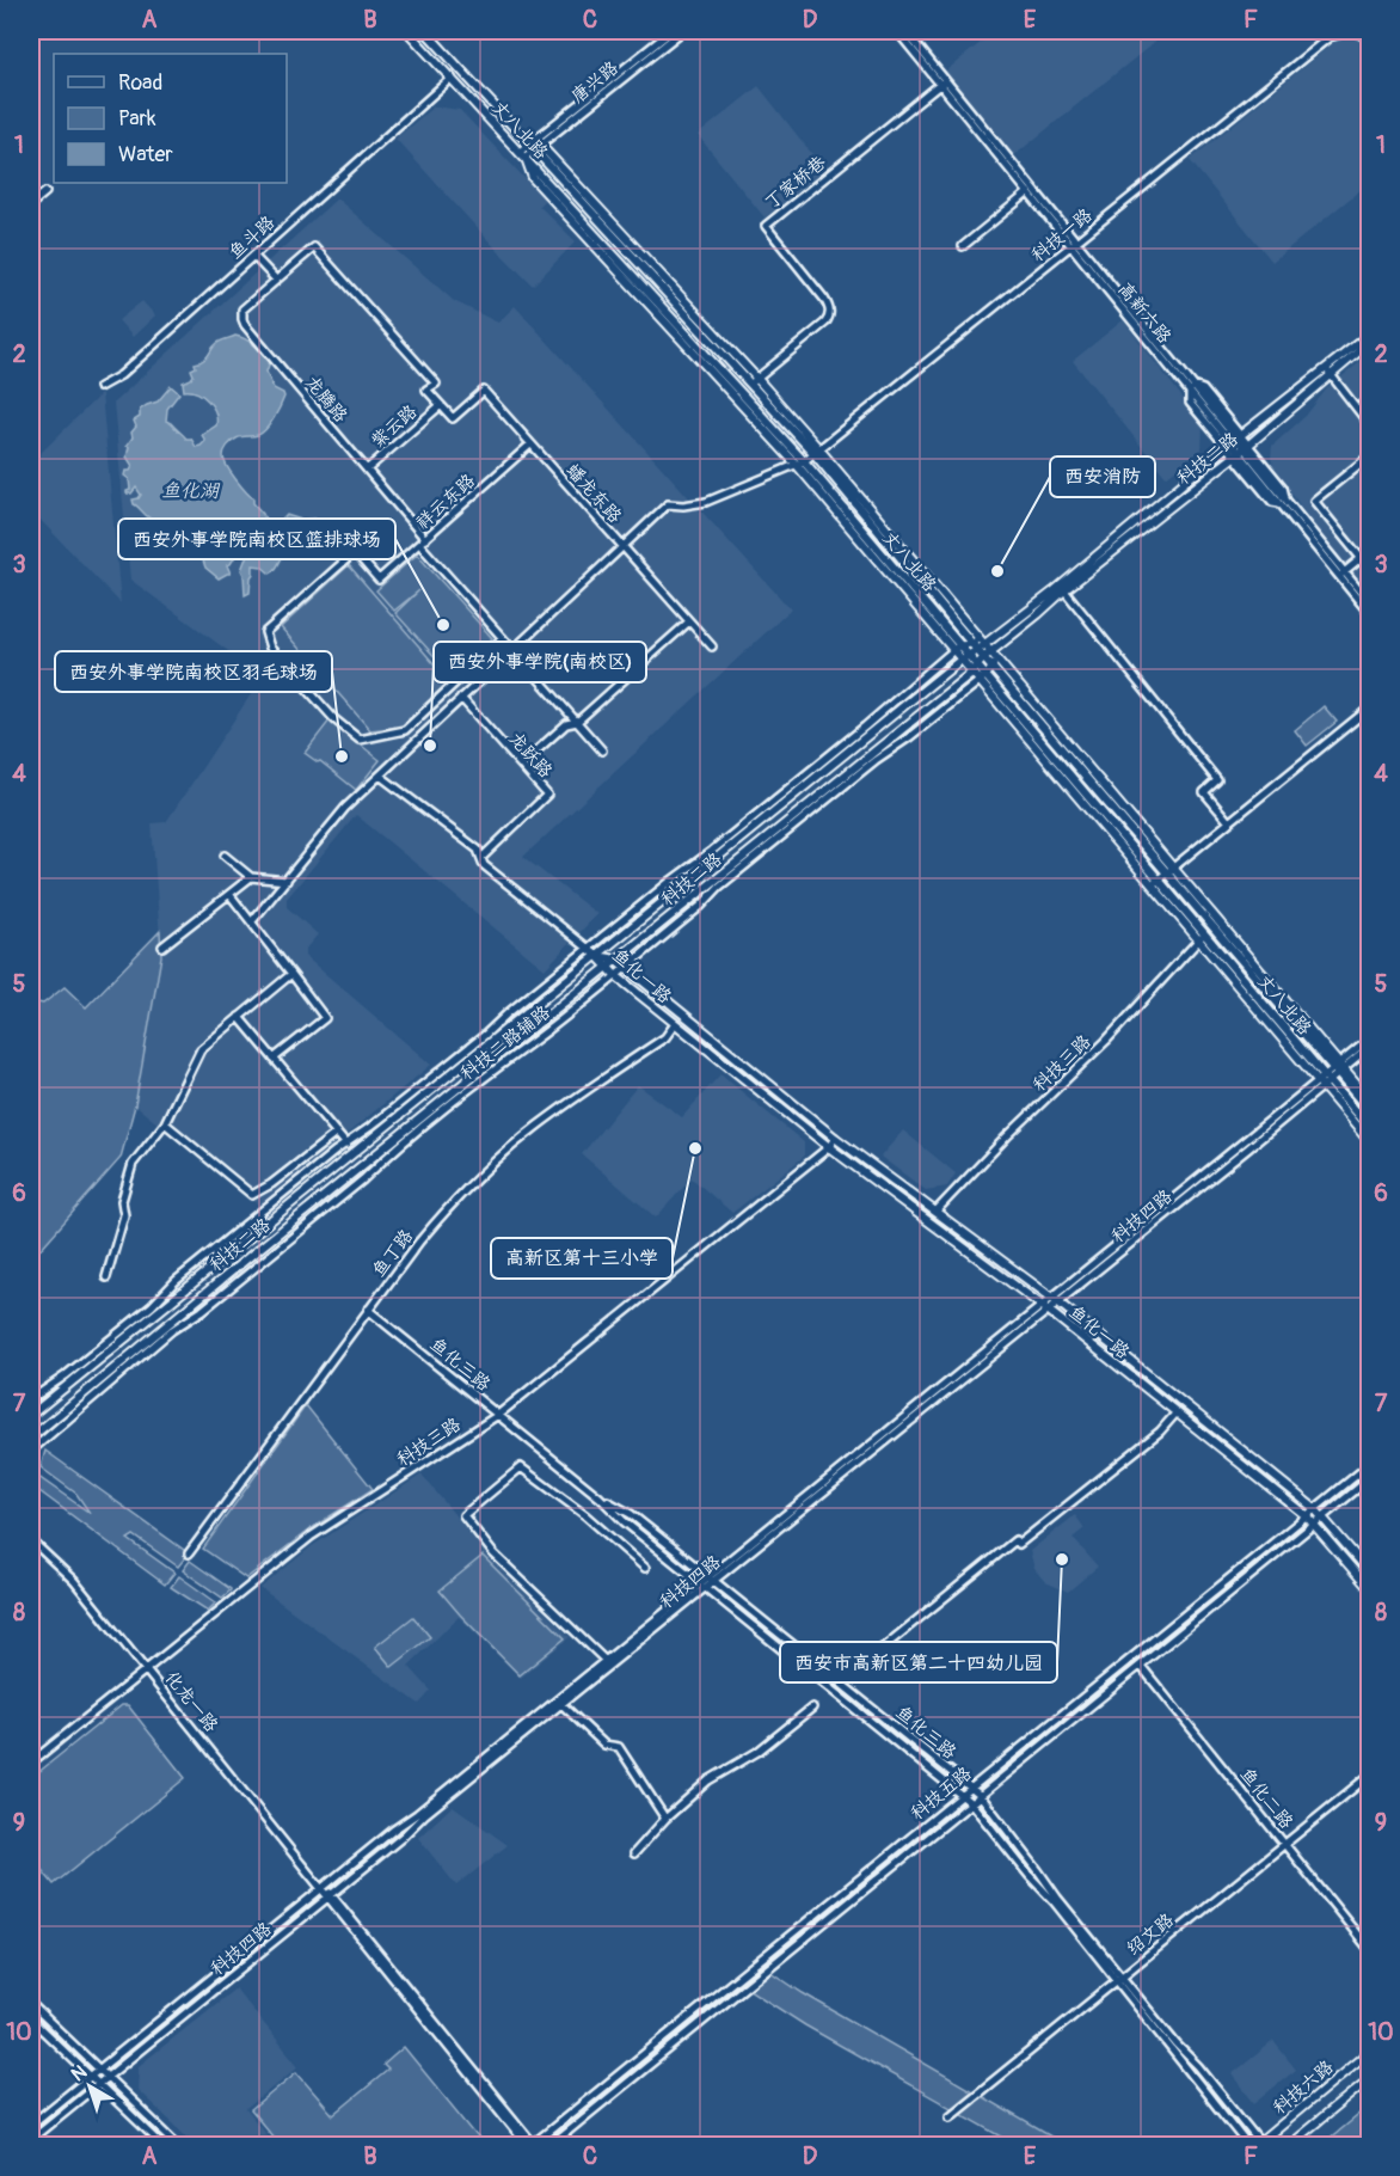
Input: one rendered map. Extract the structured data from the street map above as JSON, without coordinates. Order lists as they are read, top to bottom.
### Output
{
  "streets": {
    "main road": [
      "丈八北路",
      "科技二路",
      "鱼化一路",
      "科技六路"
    ],
    "street": [
      "唐兴路",
      "丁家桥巷",
      "科技一路",
      "鱼斗路",
      "高新六路",
      "龙腾路",
      "紫云路",
      "蟠龙东路",
      "祥云东路",
      "龙跃路",
      "科技二路辅路",
      "科技三路",
      "科技四路",
      "鱼丁路",
      "鱼化三路",
      "化龙一路",
      "科技五路",
      "鱼化二路",
      "绍文路"
    ]
  },
  "crossings": [
    ["唐兴路", "丈八北路"],
    ["丈八北路", "丁家桥巷"],
    ["丈八北路", "科技一路"],
    ["丈八北路", "鱼斗路"],
    ["丈八北路", "科技二路"],
    ["丈八北路", "科技二路辅路"],
    ["丈八北路", "科技三路"],
    ["丈八北路", "科技四路"],
    ["丁家桥巷", "高新六路"],
    ["科技一路", "高新六路"],
    ["科技一路", "龙腾路"],
    ["科技一路", "蟠龙东路"],
    ["科技一路", "龙跃路"],
    ["高新六路", "科技二路"],
    ["龙腾路", "紫云路"],
    ["龙腾路", "蟠龙东路"],
    ["龙腾路", "祥云东路"],
    ["紫云路", "蟠龙东路"],
    ["科技二路", "鱼化一路"],
    ["蟠龙东路", "祥云东路"],
    ["鱼化一路", "科技二路辅路"],
    ["鱼化一路", "科技三路"],
    ["鱼化一路", "科技四路"],
    ["鱼化一路", "鱼丁路"],
    ["鱼化一路", "科技五路"],
    ["科技三路", "鱼化三路"],
    ["科技三路", "化龙一路"],
    ["科技四路", "鱼化三路"],
    ["科技四路", "化龙一路"],
    ["鱼丁路", "鱼化三路"],
    ["鱼化三路", "科技五路"],
    ["鱼化三路", "绍文路"],
    ["鱼化三路", "科技六路"],
    ["化龙一路", "科技五路"],
    ["科技五路", "鱼化二路"],
    ["鱼化二路", "绍文路"]
  ],
  "water": ["鱼化湖"],
  "places": [
    "西安消防",
    "西安外事学院南校区篮排球场",
    "西安外事学院(南校区)",
    "西安外事学院南校区羽毛球场",
    "高新区第十三小学",
    "西安市高新区第二十四幼儿园"
  ],
  "legend": ["Road", "Park", "Water"],
  "north": "top left",
  "grid": {
    "columns": [
      "A",
      "B",
      "C",
      "D",
      "E",
      "F"
    ],
    "rows": [
      "1",
      "2",
      "3",
      "4",
      "5",
      "6",
      "7",
      "8",
      "9",
      "10"
    ]
  }
}
